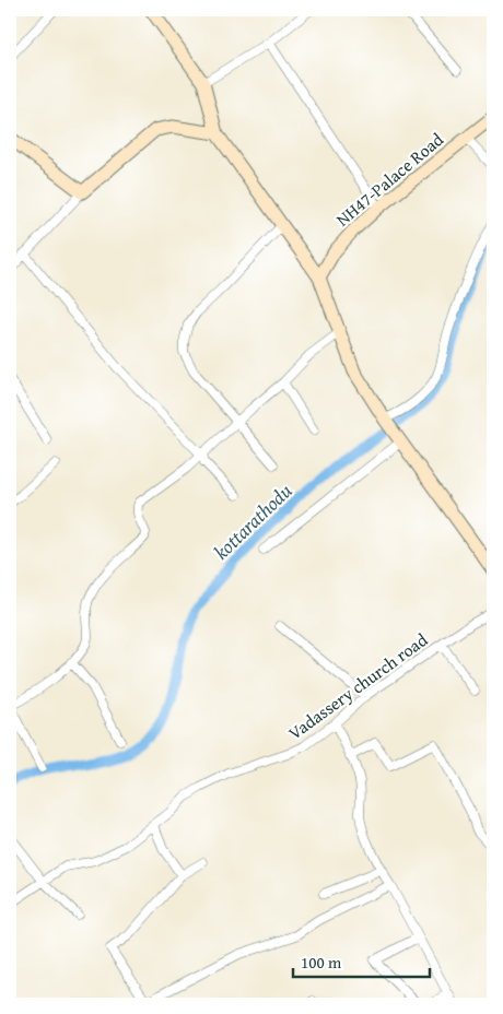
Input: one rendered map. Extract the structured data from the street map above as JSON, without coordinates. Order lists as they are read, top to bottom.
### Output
{
  "streets": {
    "main road": ["NH47-Palace Road"],
    "street": ["Vadassery church road"]
  },
  "water": ["kottarathodu"],
  "scale_bar": "100 m"
}
